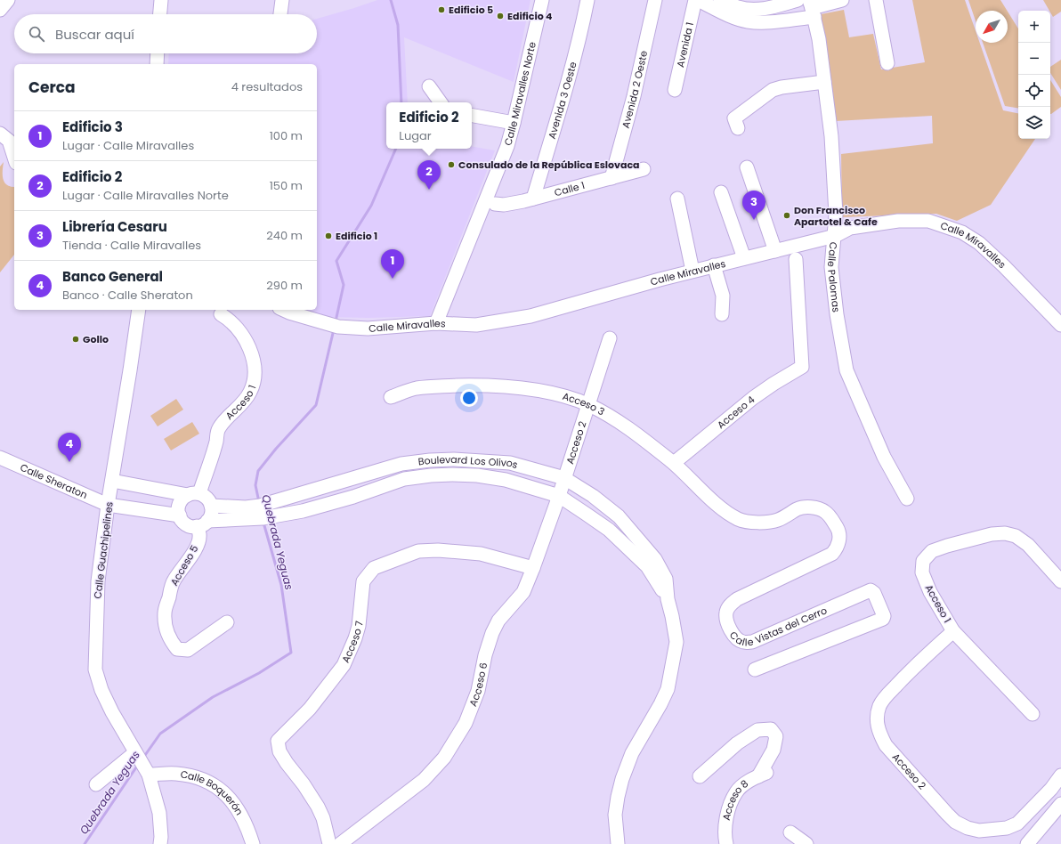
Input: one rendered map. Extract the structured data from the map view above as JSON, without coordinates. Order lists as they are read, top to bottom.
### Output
{
  "streets": {
    "street": [
      "Avenida 1",
      "Avenida 2 Oeste",
      "Calle Miravalles Norte",
      "Avenida 3 Oeste",
      "Calle 1",
      "Calle Miravalles",
      "Calle Palomas",
      "Acceso 1",
      "Acceso 3",
      "Acceso 4",
      "Acceso 2",
      "Boulevard Los Olivos",
      "Calle Sheraton",
      "Calle Guachipelines",
      "Acceso 5",
      "Calle Vistas del Cerro",
      "Acceso 7",
      "Acceso 6",
      "Calle Boquerón",
      "Acceso 8"
    ]
  },
  "crossings": [
    ["Avenida 2 Oeste", "Calle 1"],
    ["Calle Miravalles Norte", "Calle Miravalles"],
    ["Avenida 3 Oeste", "Calle 1"],
    ["Calle Miravalles", "Calle Palomas"],
    ["Acceso 1", "Acceso 2"],
    ["Acceso 1", "Boulevard Los Olivos"],
    ["Acceso 1", "Acceso 5"],
    ["Acceso 3", "Acceso 4"],
    ["Acceso 3", "Acceso 2"],
    ["Acceso 3", "Calle Vistas del Cerro"],
    ["Acceso 2", "Boulevard Los Olivos"],
    ["Acceso 2", "Acceso 6"],
    ["Boulevard Los Olivos", "Acceso 5"],
    ["Boulevard Los Olivos", "Acceso 6"],
    ["Calle Sheraton", "Calle Guachipelines"],
    ["Calle Guachipelines", "Calle Boquerón"],
    ["Acceso 7", "Acceso 6"]
  ],
  "water": ["Quebrada Yeguas"],
  "places": [
    "Edificio 5",
    "Edificio 4",
    "Consulado de la República Eslovaca",
    "Don Francisco Apartotel & Cafe",
    "Edificio 1",
    "Gollo"
  ],
  "north": "bottom left",
  "page": {
    "map_buttons": ["+", "−"],
    "search": "Buscar aquí",
    "heading": ["Cerca", "4 resultados"],
    "popup": ["Edificio 2", "Lugar"],
    "list": [
      {
        "mark": "1",
        "name": "Edificio 3",
        "note": "Lugar · Calle Miravalles",
        "value": "100 m"
      },
      {
        "mark": "2",
        "name": "Edificio 2",
        "note": "Lugar · Calle Miravalles Norte",
        "value": "150 m"
      },
      {
        "mark": "3",
        "name": "Librería Cesaru",
        "note": "Tienda · Calle Miravalles",
        "value": "240 m"
      },
      {
        "mark": "4",
        "name": "Banco General",
        "note": "Banco · Calle Sheraton",
        "value": "290 m"
      }
    ],
    "pins": [
      "2",
      "3",
      "1",
      "4"
    ]
  }
}
